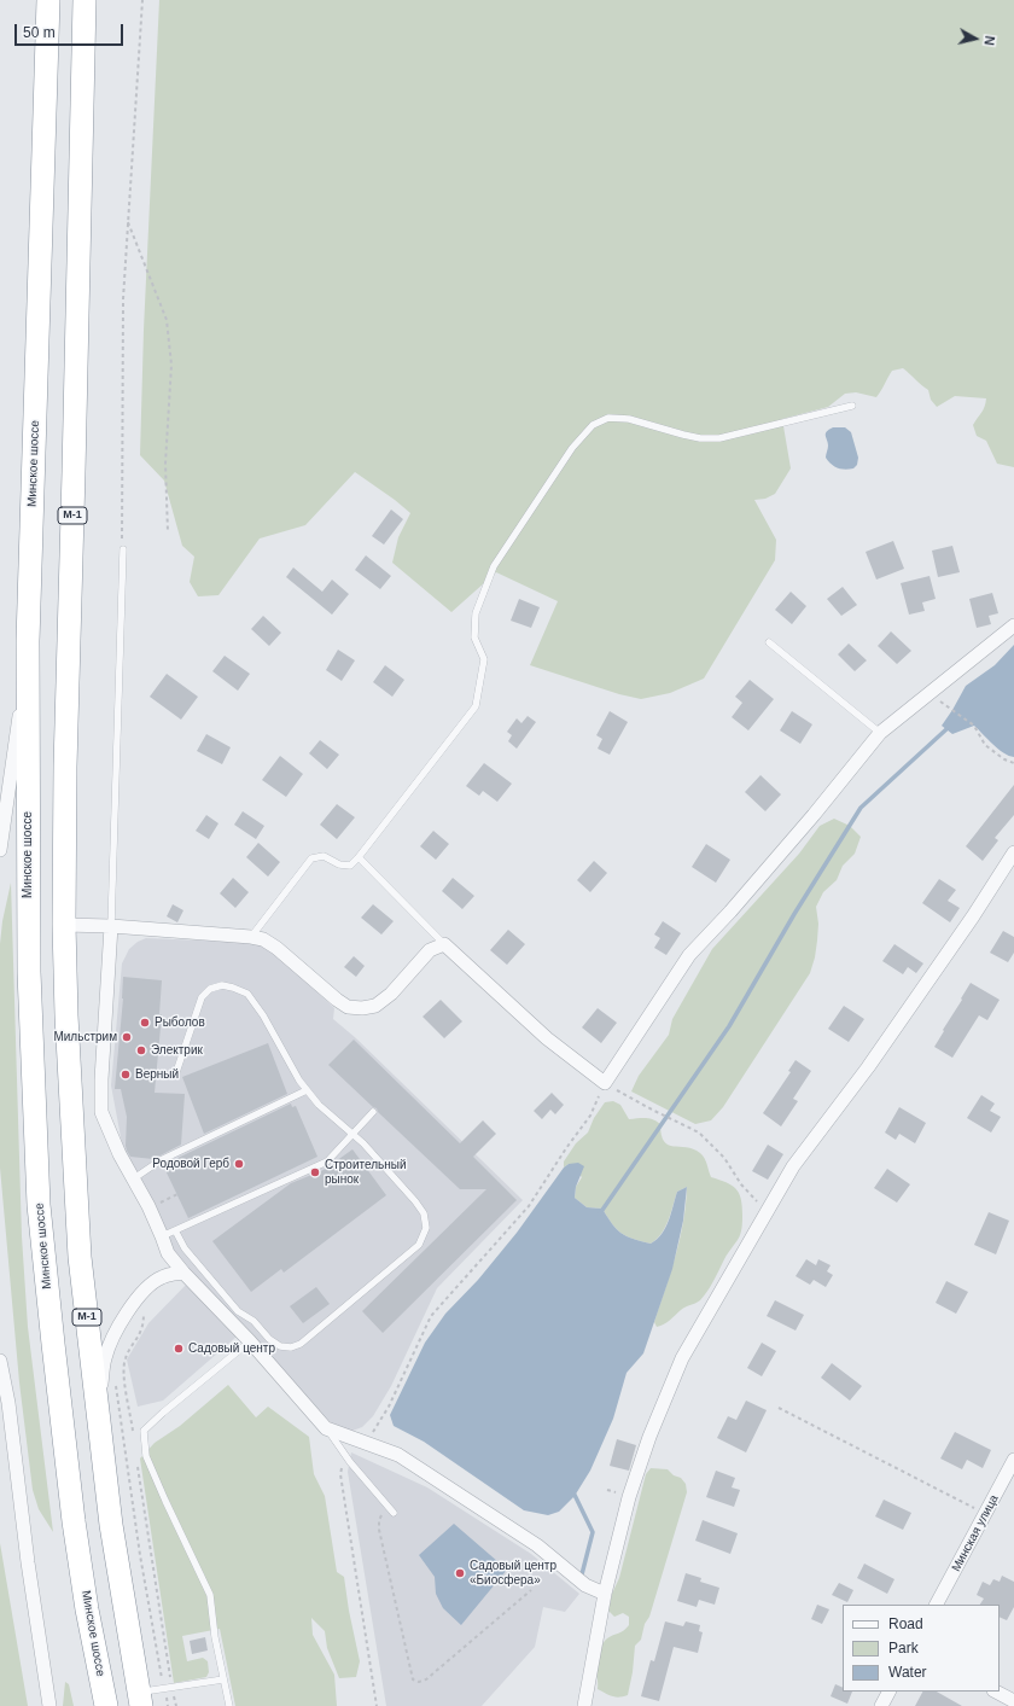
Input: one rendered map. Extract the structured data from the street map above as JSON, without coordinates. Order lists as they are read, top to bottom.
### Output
{
  "streets": {
    "highway": ["Минское шоссе", "М-1"],
    "street": ["Минская улица"]
  },
  "places": [
    "Рыболов",
    "Мильстрим",
    "Электрик",
    "Верный",
    "Родовой Герб",
    "Строительный рынок",
    "Садовый центр",
    "Садовый центр «Биосфера»"
  ],
  "legend": ["Road", "Park", "Water"],
  "scale_bar": "50 m",
  "north": "right"
}
